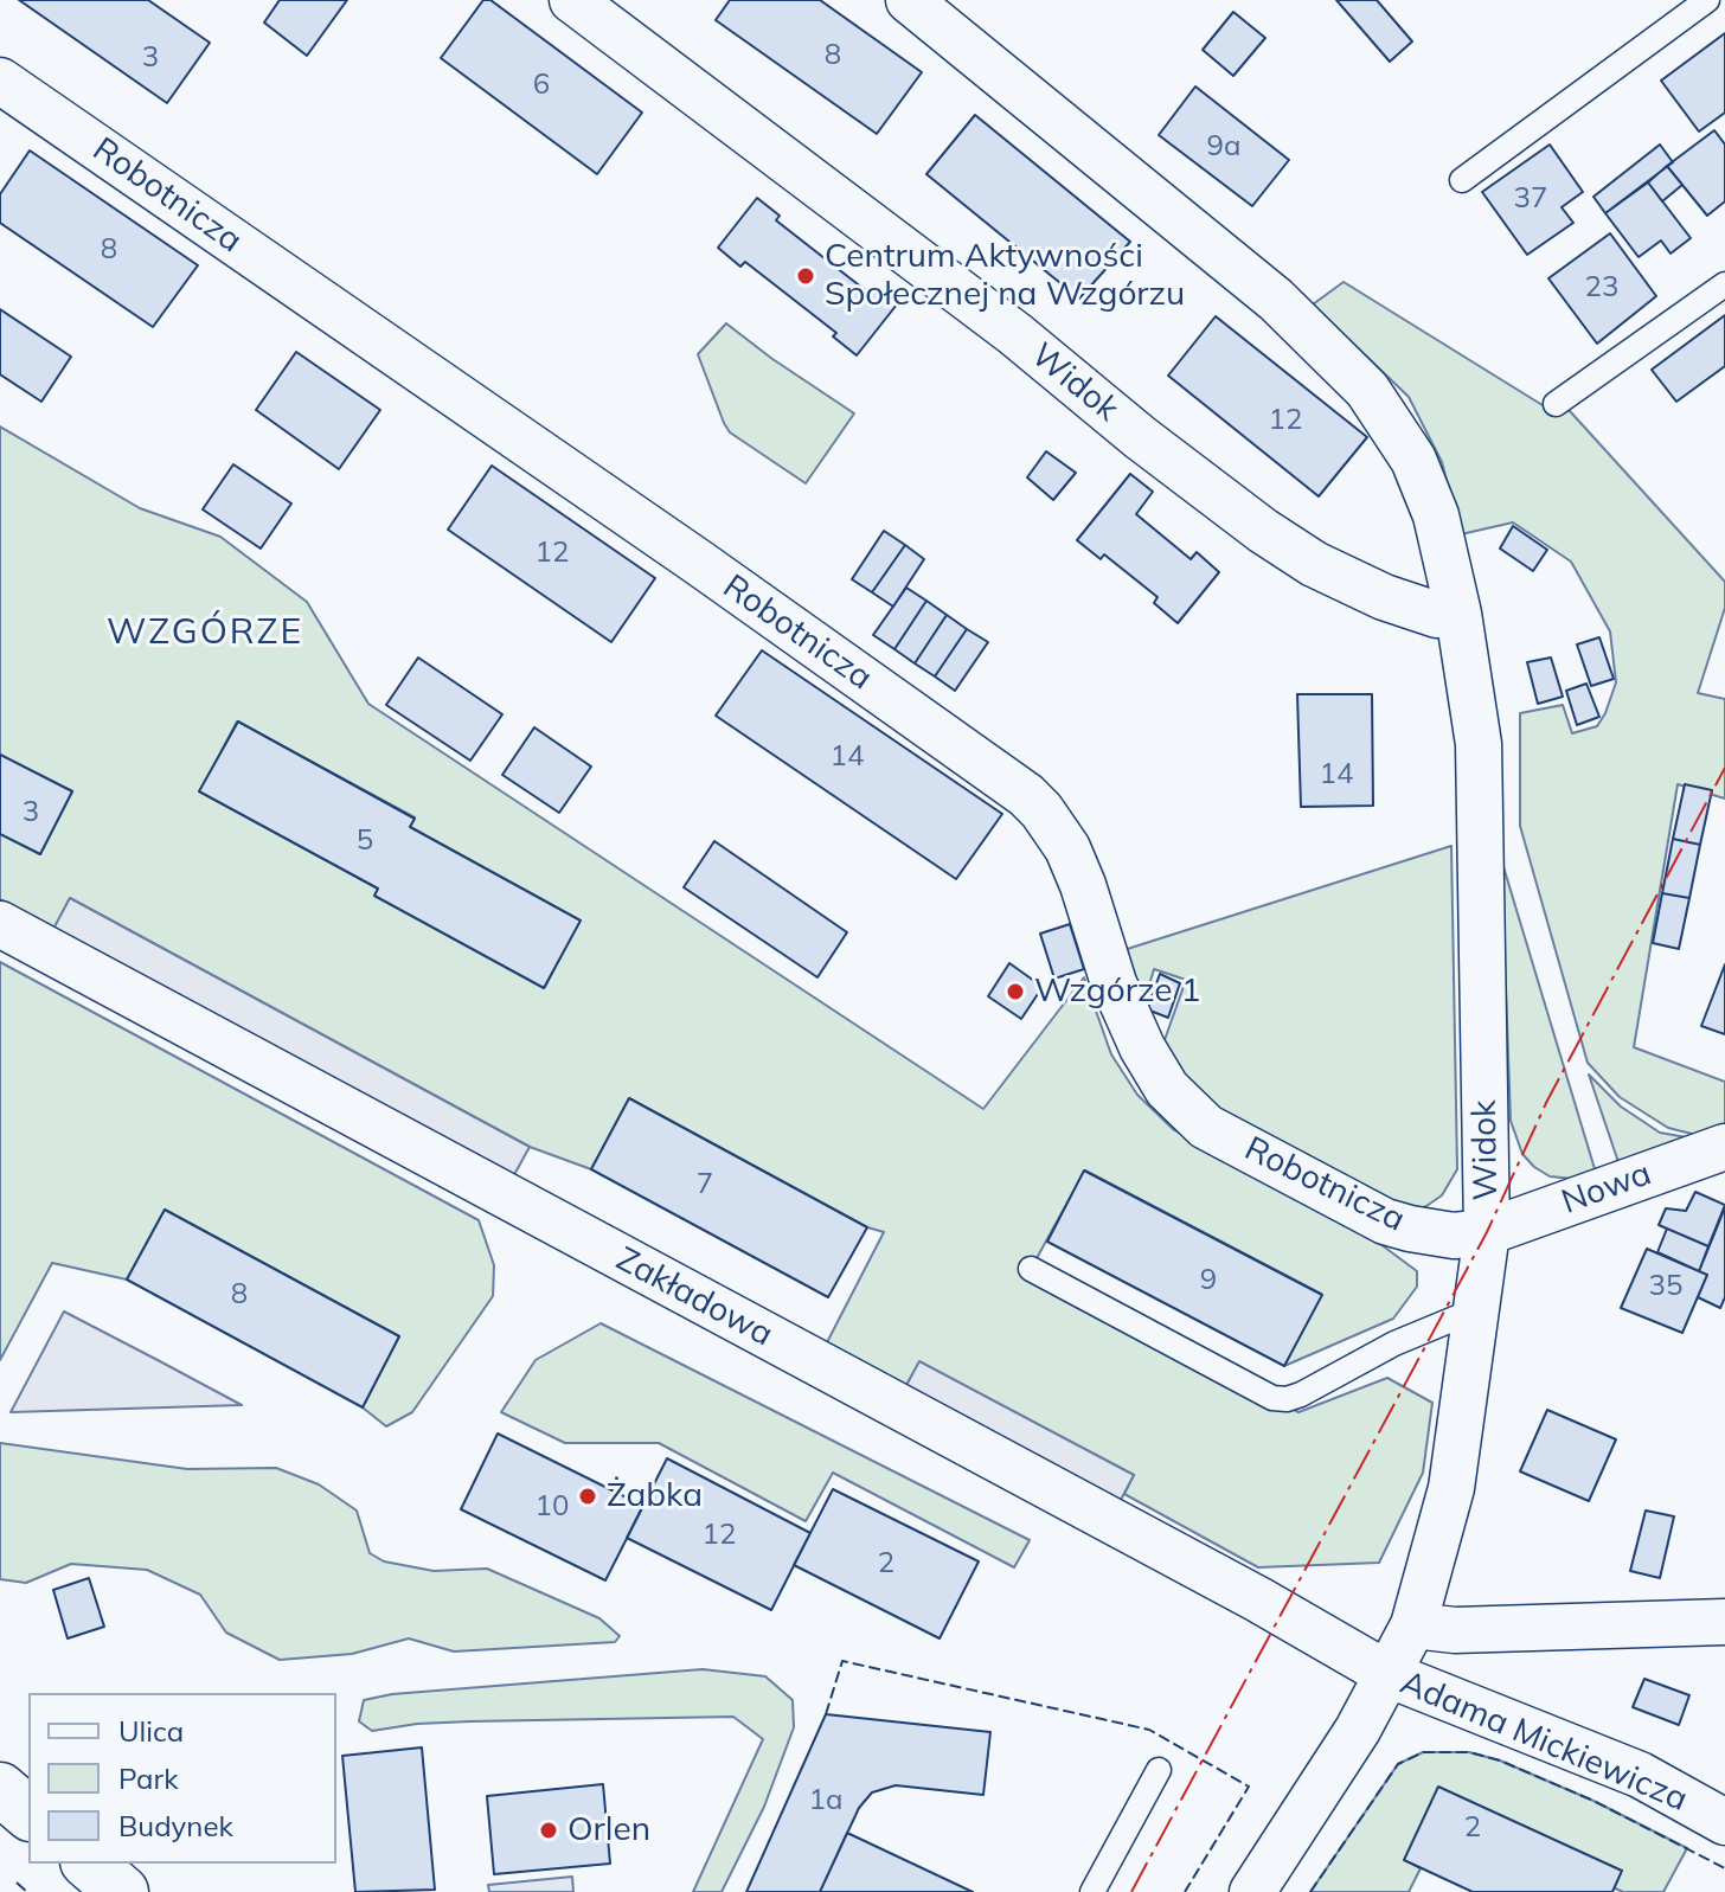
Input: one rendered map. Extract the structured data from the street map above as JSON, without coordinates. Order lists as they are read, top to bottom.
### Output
{
  "streets": {
    "street": [
      "Robotnicza",
      "Widok",
      "Nowa",
      "Zakładowa",
      "Adama Mickiewicza"
    ]
  },
  "crossings": [
    ["Robotnicza", "Widok"],
    ["Robotnicza", "Nowa"],
    ["Widok", "Nowa"],
    ["Widok", "Zakładowa"],
    ["Widok", "Adama Mickiewicza"],
    ["Zakładowa", "Adama Mickiewicza"]
  ],
  "districts": ["WZGÓRZE"],
  "places": [
    "Centrum Aktywności Społecznej na Wzgórzu",
    "Wzgórze 1",
    "Żabka",
    "Orlen"
  ],
  "house_numbers": [
    "8",
    "3",
    "6",
    "9a",
    "37",
    "8",
    "23",
    "12",
    "12",
    "14",
    "14",
    "3",
    "5",
    "7",
    "9",
    "35",
    "8",
    "10",
    "12",
    "2",
    "1a",
    "2"
  ],
  "legend": ["Ulica", "Park", "Budynek"]
}
